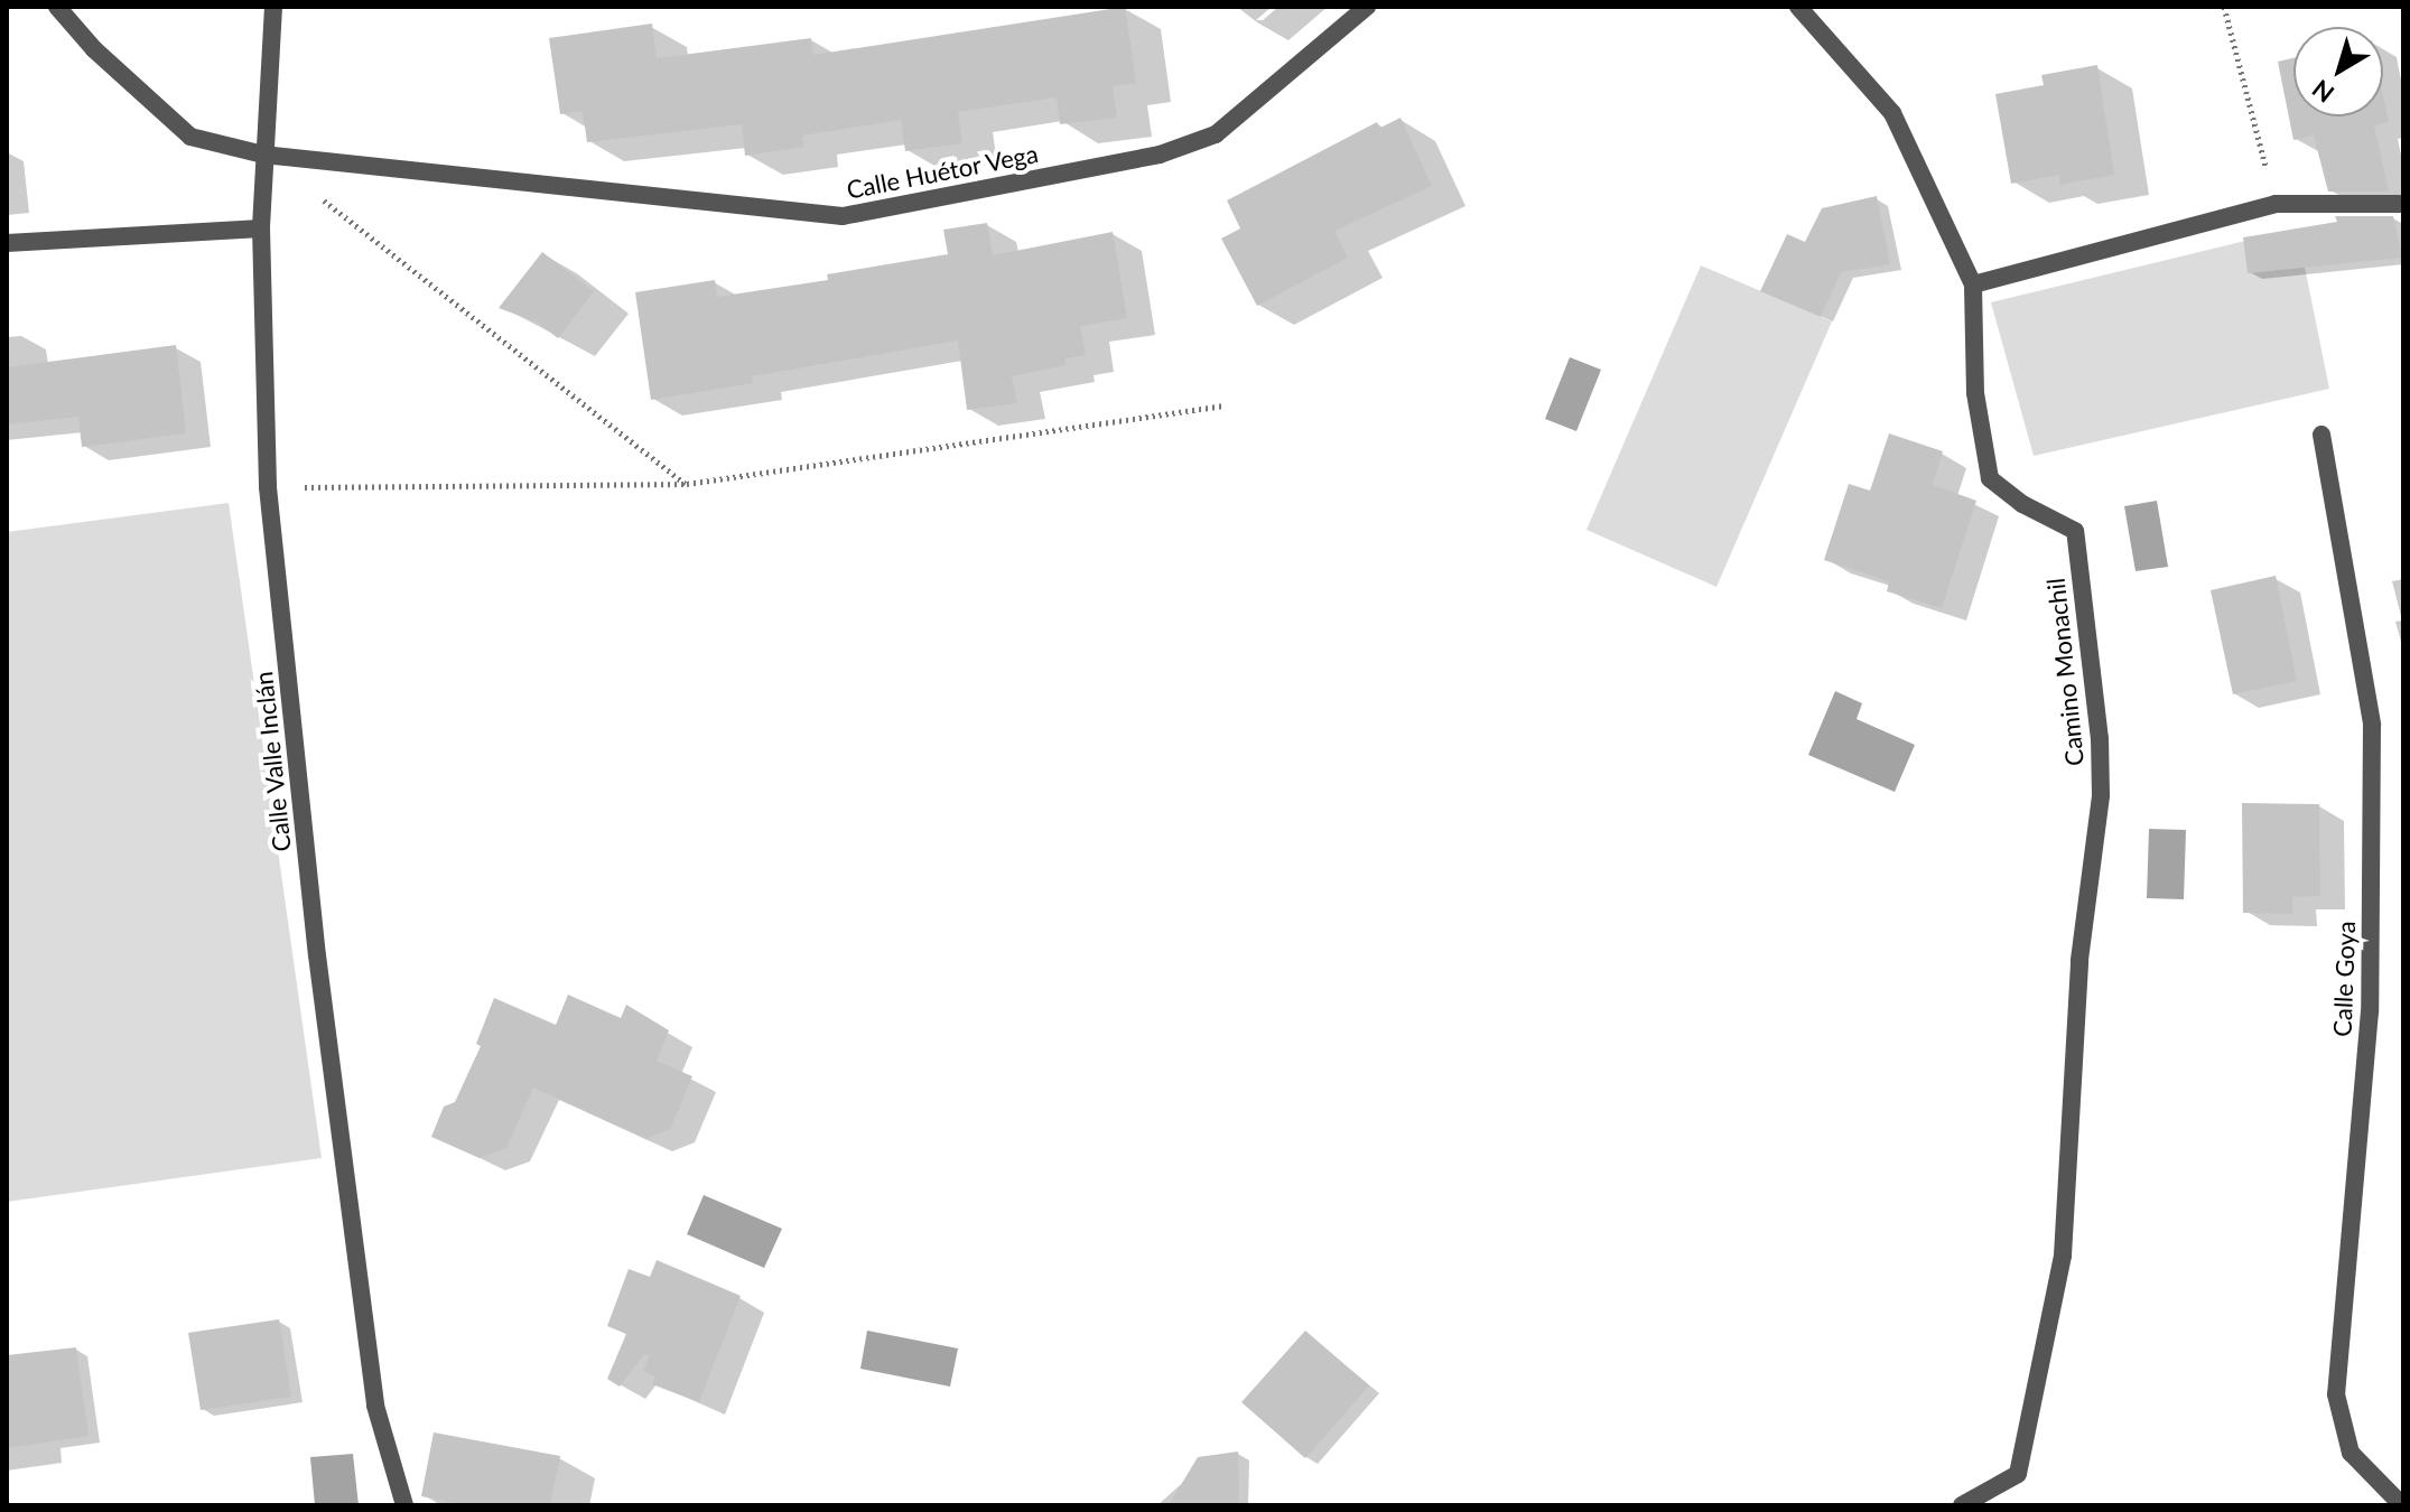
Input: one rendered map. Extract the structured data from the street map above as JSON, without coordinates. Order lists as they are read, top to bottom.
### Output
{
  "streets": {
    "street": [
      "Calle Huétor Vega",
      "Camino Monachil",
      "Calle Valle Inclán",
      "Calle Goya"
    ]
  },
  "crossings": [
    ["Calle Huétor Vega", "Calle Valle Inclán"]
  ],
  "north": "bottom left"
}
